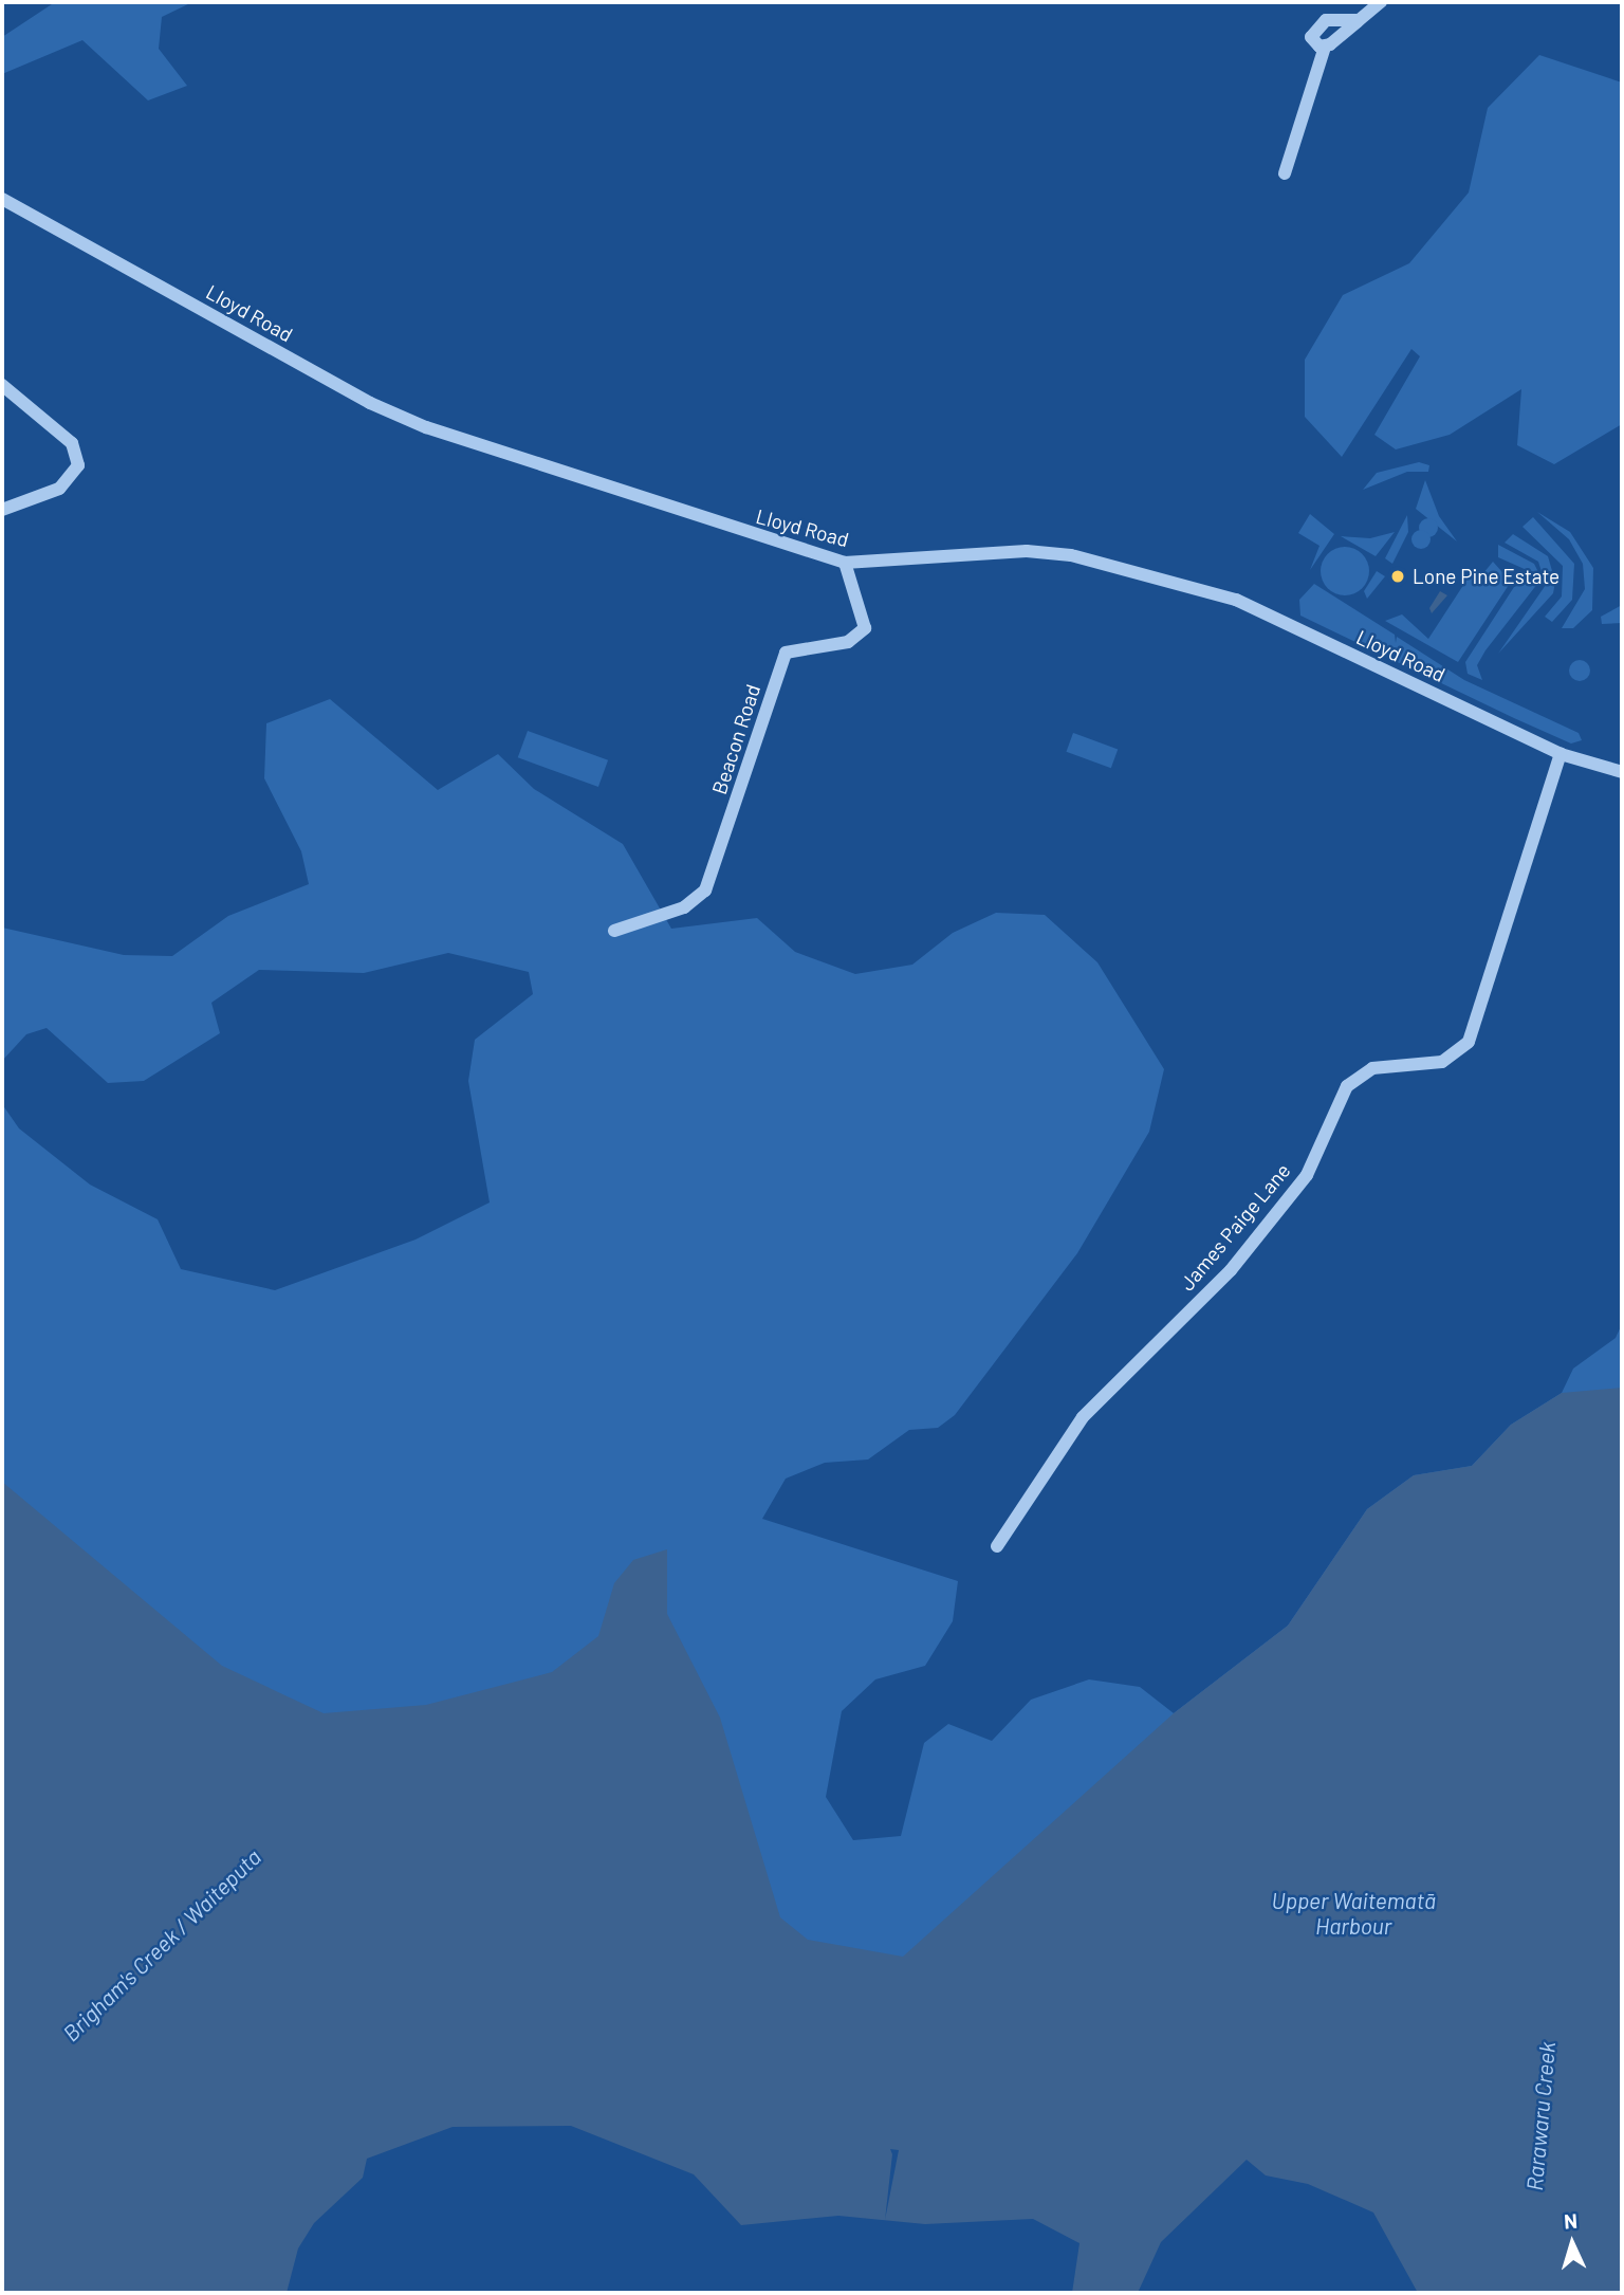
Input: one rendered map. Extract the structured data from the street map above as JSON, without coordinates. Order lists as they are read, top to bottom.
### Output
{
  "streets": {
    "street": ["Lloyd Road", "Beacon Road", "James Paige Lane"]
  },
  "crossings": [
    ["Lloyd Road", "Beacon Road"],
    ["Lloyd Road", "James Paige Lane"]
  ],
  "water": ["Upper Waitematā Harbour", "Brigham's Creek / Waiteputa", "Rarawaru Creek"],
  "places": ["Lone Pine Estate"],
  "north": "top"
}
